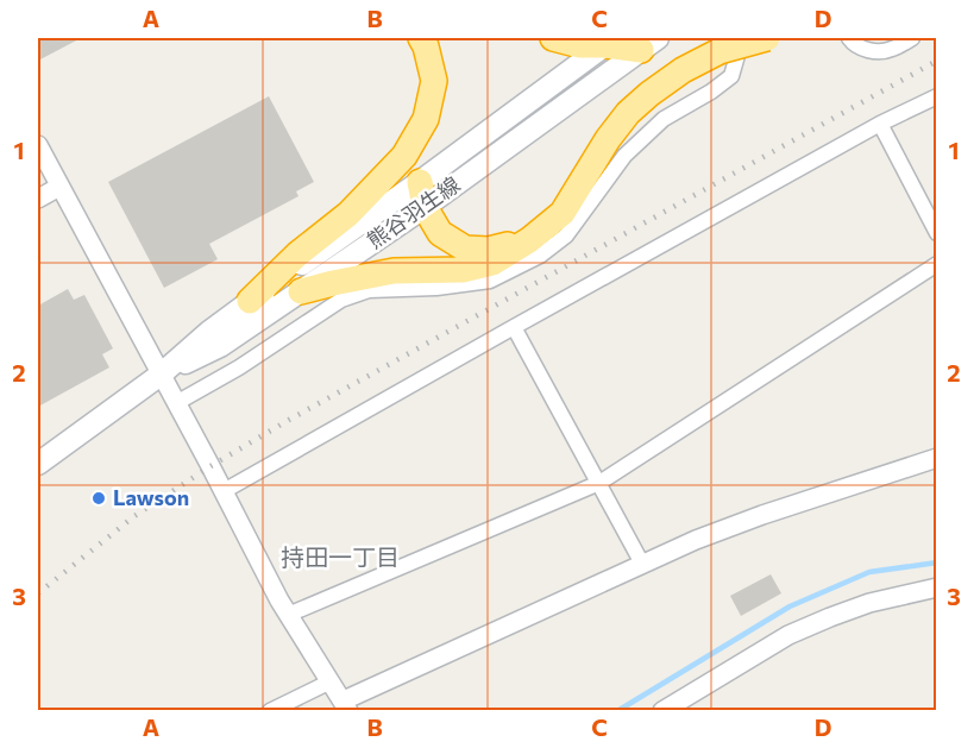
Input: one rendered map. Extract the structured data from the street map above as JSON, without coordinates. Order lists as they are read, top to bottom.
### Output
{
  "streets": {
    "main road": ["熊谷羽生線"]
  },
  "districts": ["持田一丁目"],
  "places": ["Lawson"],
  "grid": {
    "columns": [
      "A",
      "B",
      "C",
      "D"
    ],
    "rows": ["1", "2", "3"]
  }
}
